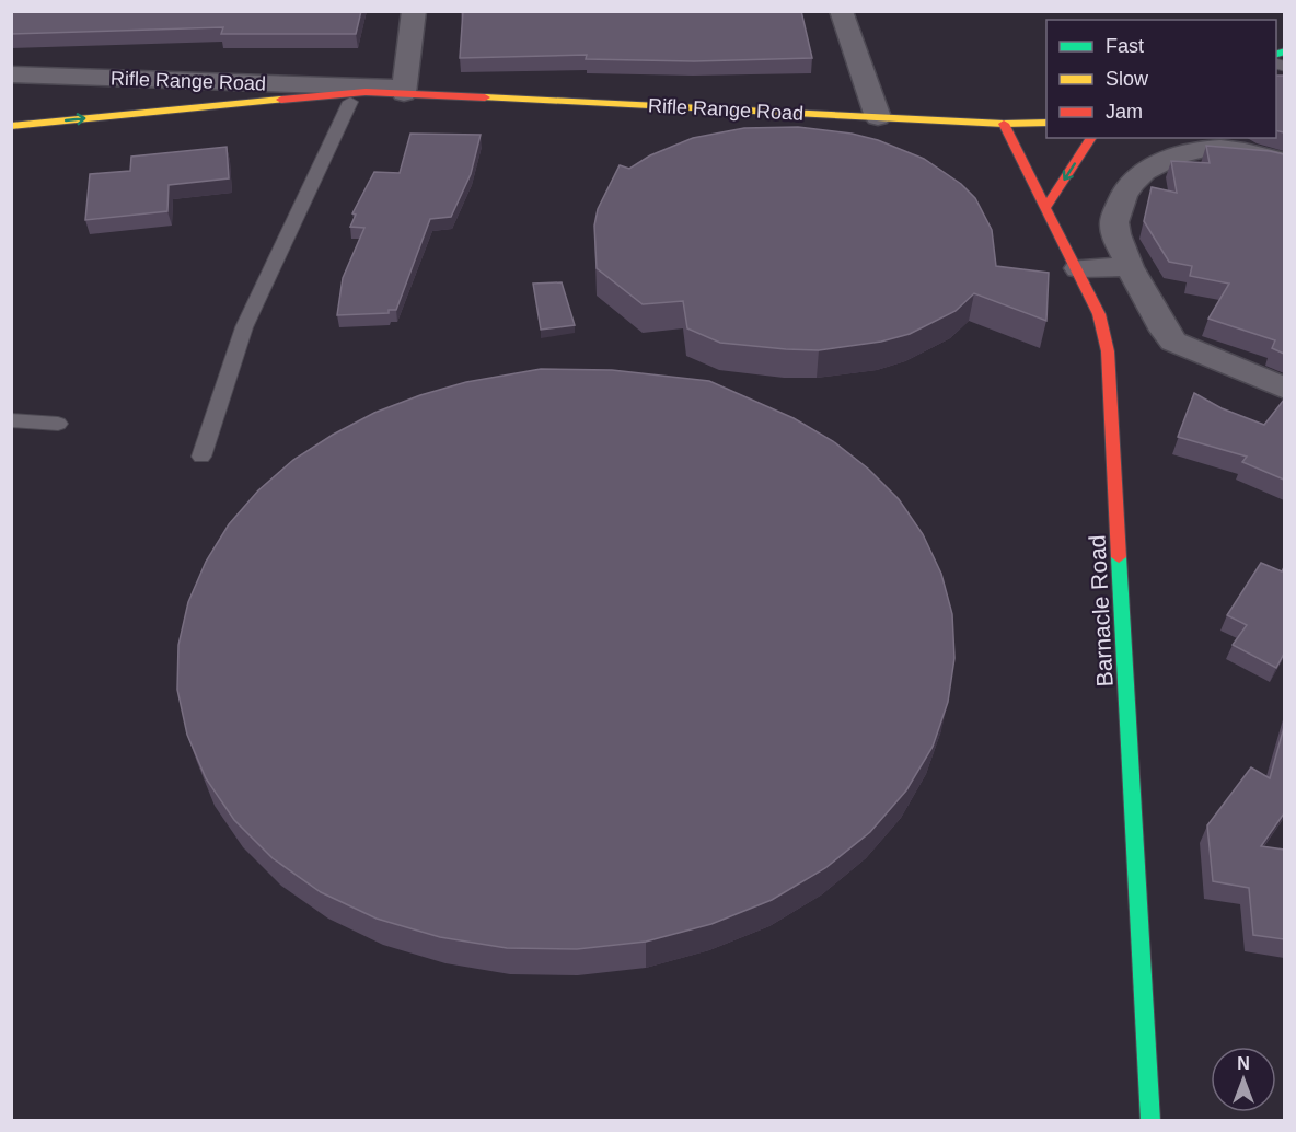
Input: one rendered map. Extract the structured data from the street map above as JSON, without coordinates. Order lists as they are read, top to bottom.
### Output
{
  "streets": {
    "main road": ["Rifle Range Road", "Barnacle Road"]
  },
  "crossings": [
    ["Rifle Range Road", "Barnacle Road"]
  ],
  "legend": ["Fast", "Slow", "Jam"],
  "north": "top"
}
